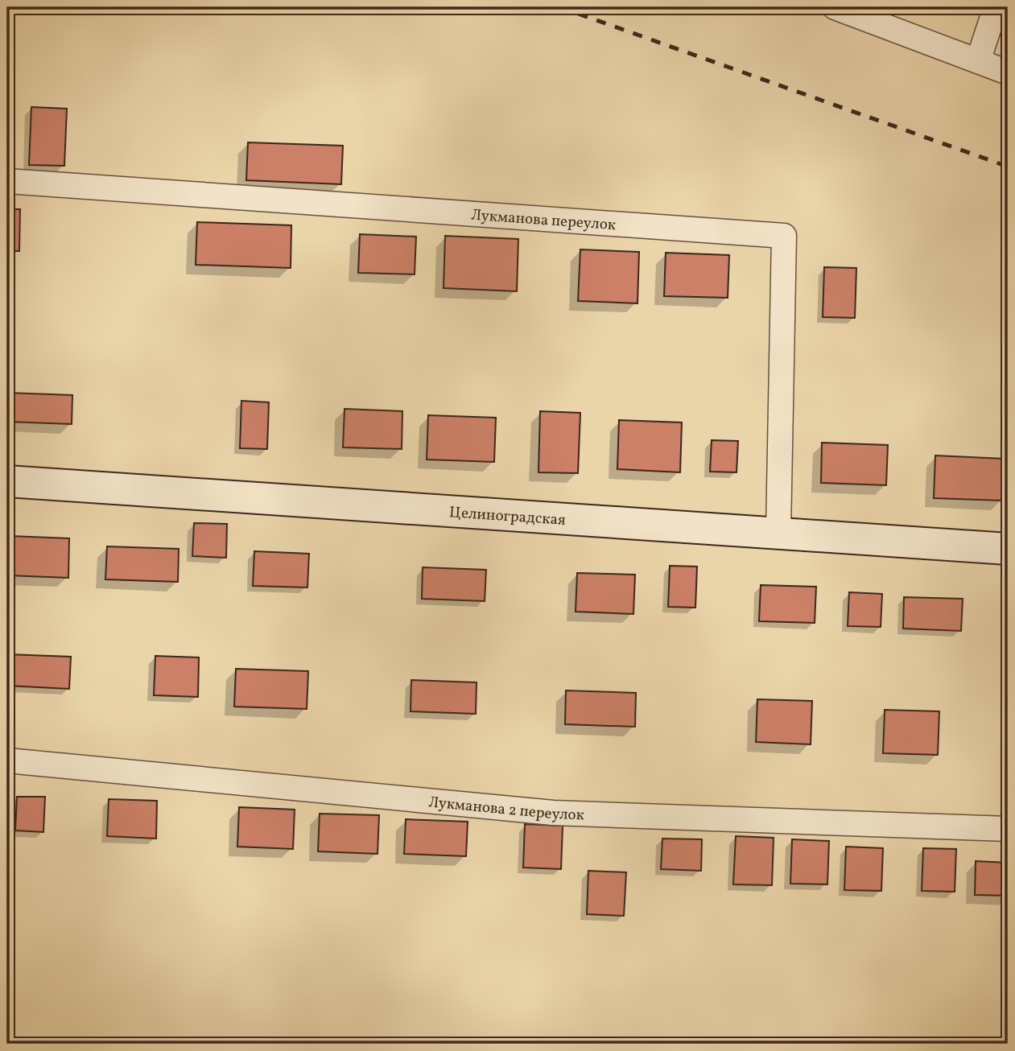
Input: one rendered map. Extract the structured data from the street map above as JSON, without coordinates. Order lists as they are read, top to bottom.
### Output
{
  "streets": {
    "street": ["Лукманова переулок", "Целиноградская", "Лукманова 2 переулок"]
  },
  "crossings": [
    ["Лукманова переулок", "Целиноградская"]
  ]
}
